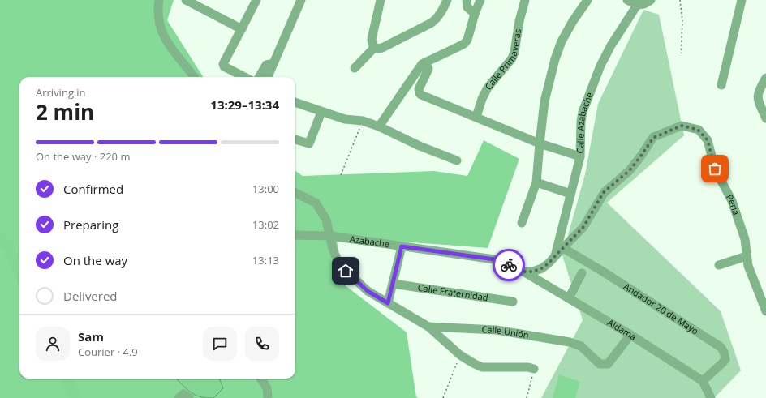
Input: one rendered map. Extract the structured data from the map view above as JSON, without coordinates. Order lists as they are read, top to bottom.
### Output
{
  "streets": {
    "street": [
      "Calle Primaveras",
      "Calle Azabache",
      "Perla",
      "Azabache",
      "Calle Fraternidad",
      "Andador 20 de Mayo",
      "Aldama",
      "Calle Unión"
    ]
  },
  "crossings": [
    ["Calle Azabache", "Perla"],
    ["Perla", "Andador 20 de Mayo"],
    ["Azabache", "Aldama"],
    ["Andador 20 de Mayo", "Aldama"],
    ["Aldama", "Calle Unión"]
  ],
  "page": {
    "heading": ["2 min", "Arriving in", "13:29–13:34"],
    "panel": ["Sam", "Courier · 4.9"],
    "bar": "On the way · 220 m",
    "list": [
      ["Confirmed", "13:00"],
      ["Preparing", "13:02"],
      ["On the way", "13:13"],
      "Delivered"
    ]
  }
}
